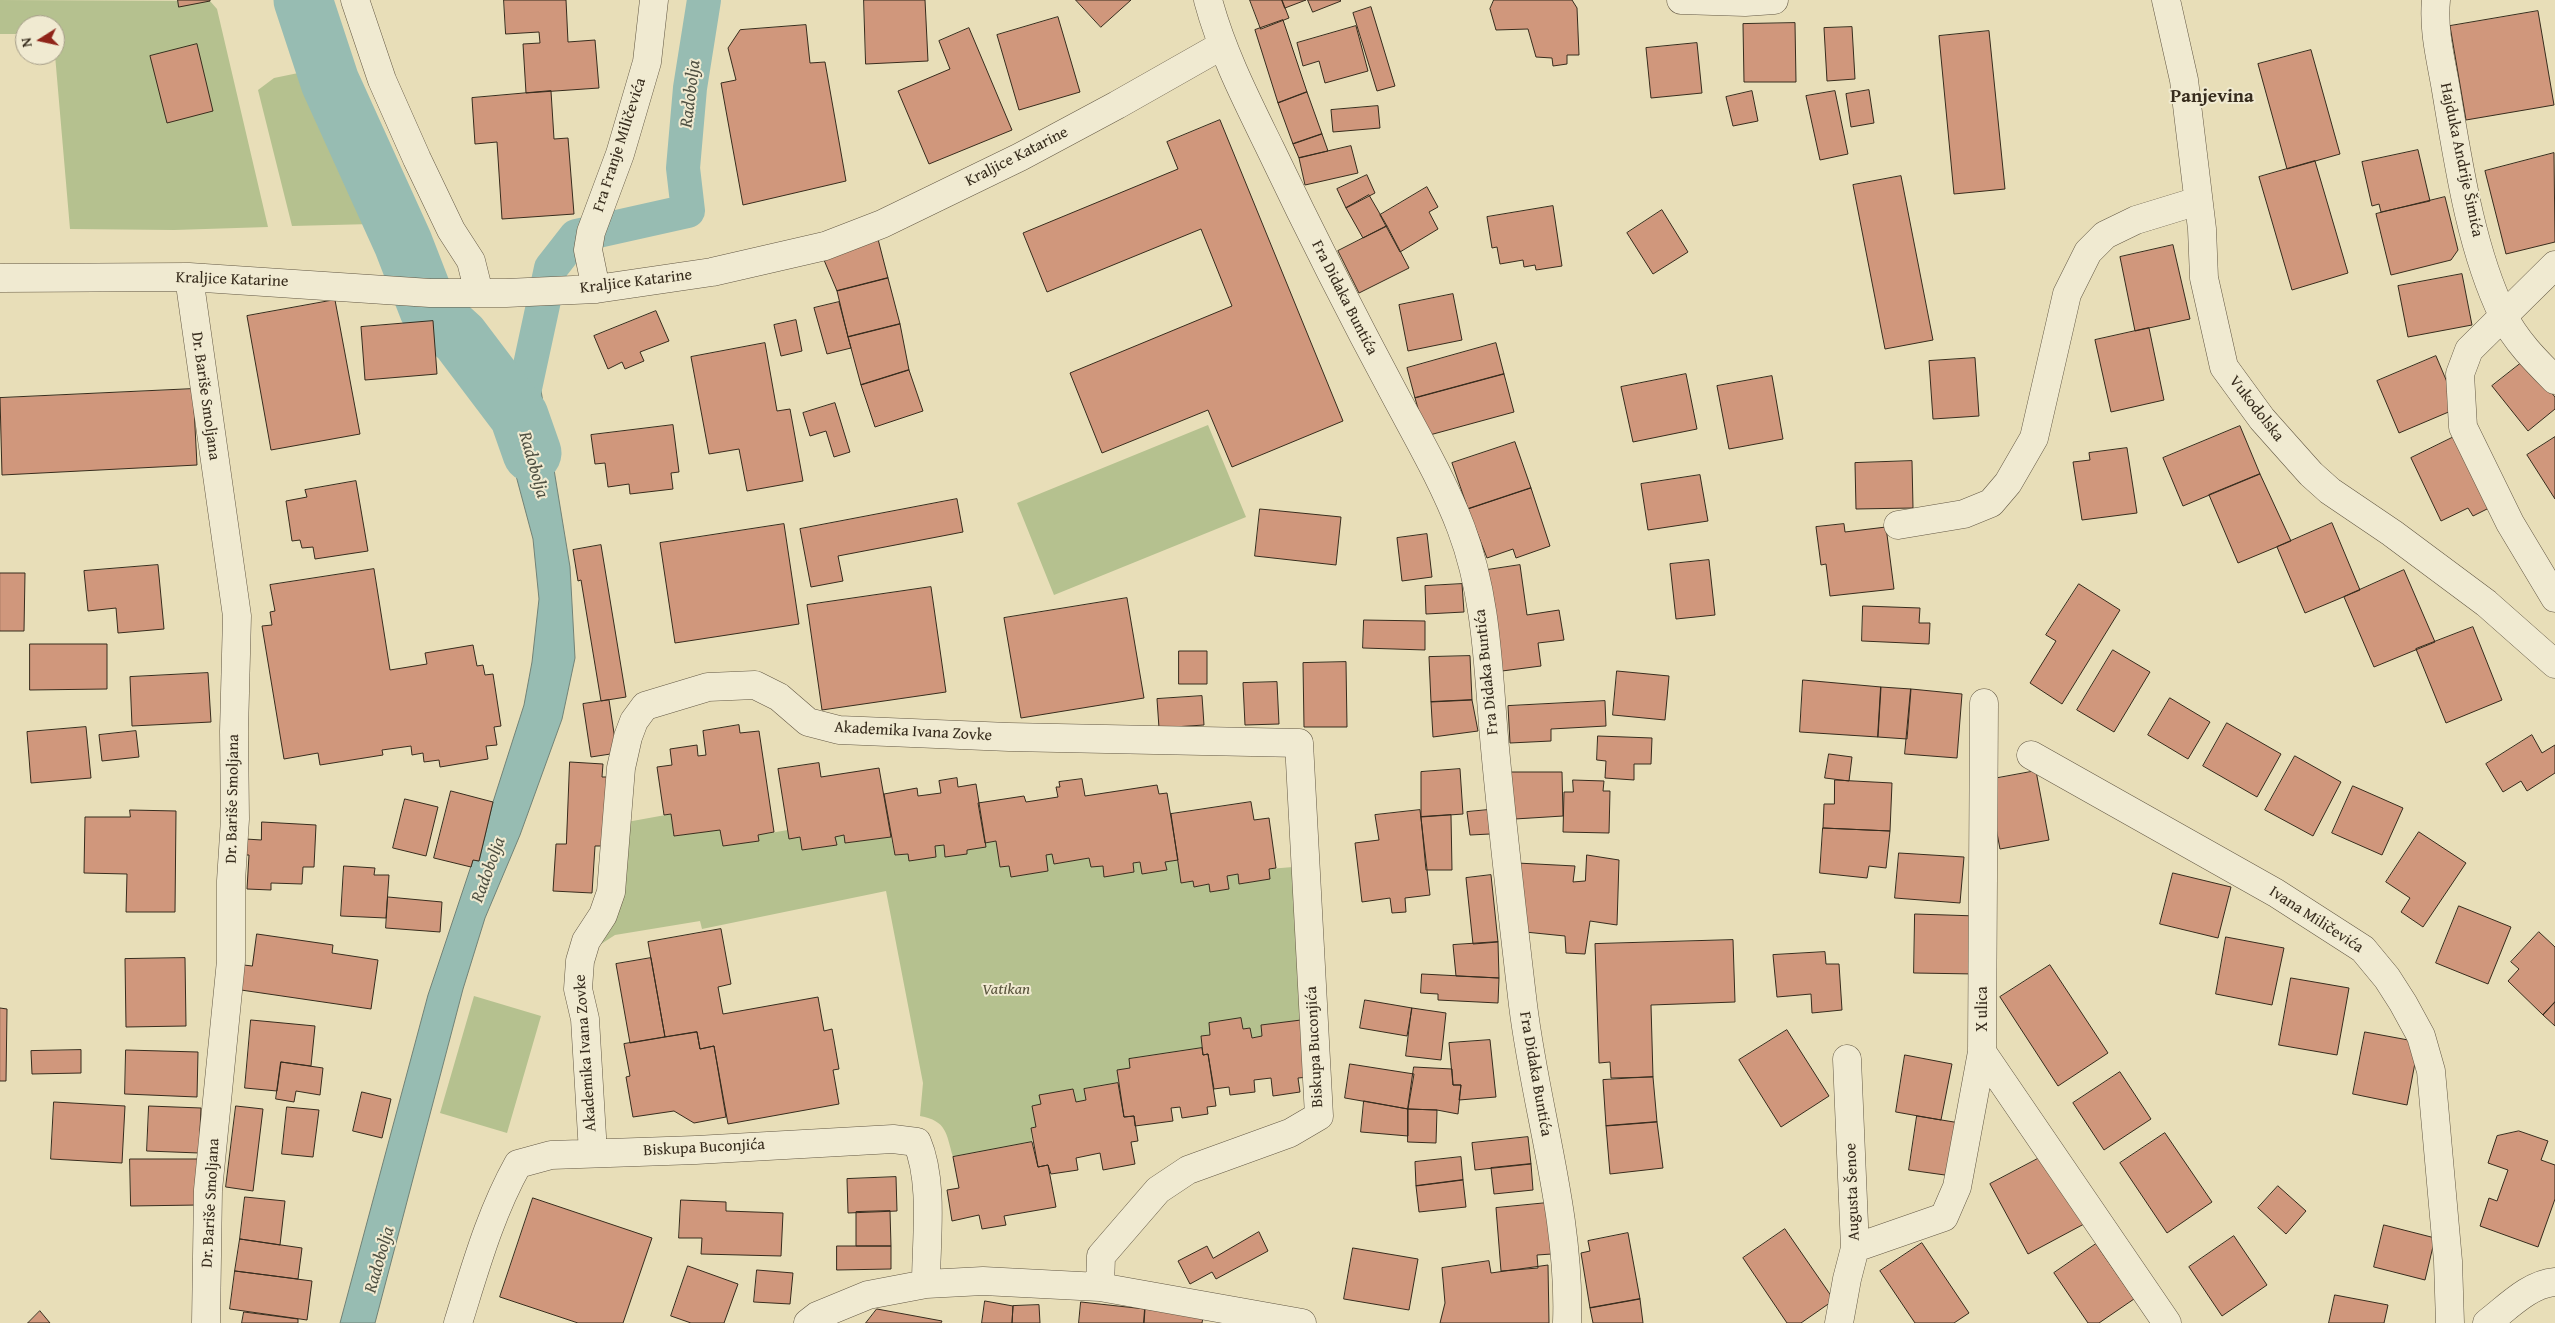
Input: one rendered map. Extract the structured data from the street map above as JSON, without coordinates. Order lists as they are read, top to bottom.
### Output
{
  "streets": {
    "street": [
      "Fra Franje Miličevića",
      "Kraljice Katarine",
      "Hajduka Andrije Šimića",
      "Fra Didaka Buntića",
      "Dr. Bariše Smoljana",
      "Vukodolska",
      "Akademika Ivana Zovke",
      "Ivana Miličevića",
      "X ulica",
      "Biskupa Buconjića",
      "Augusta Šenoe"
    ]
  },
  "crossings": [
    ["Fra Franje Miličevića", "Kraljice Katarine"],
    ["Kraljice Katarine", "Fra Didaka Buntića"],
    ["Kraljice Katarine", "Dr. Bariše Smoljana"],
    ["Akademika Ivana Zovke", "Biskupa Buconjića"],
    ["X ulica", "Augusta Šenoe"]
  ],
  "districts": ["Panjevina"],
  "water": ["Radobolja"],
  "parks": ["Vatikan"],
  "north": "left"
}
